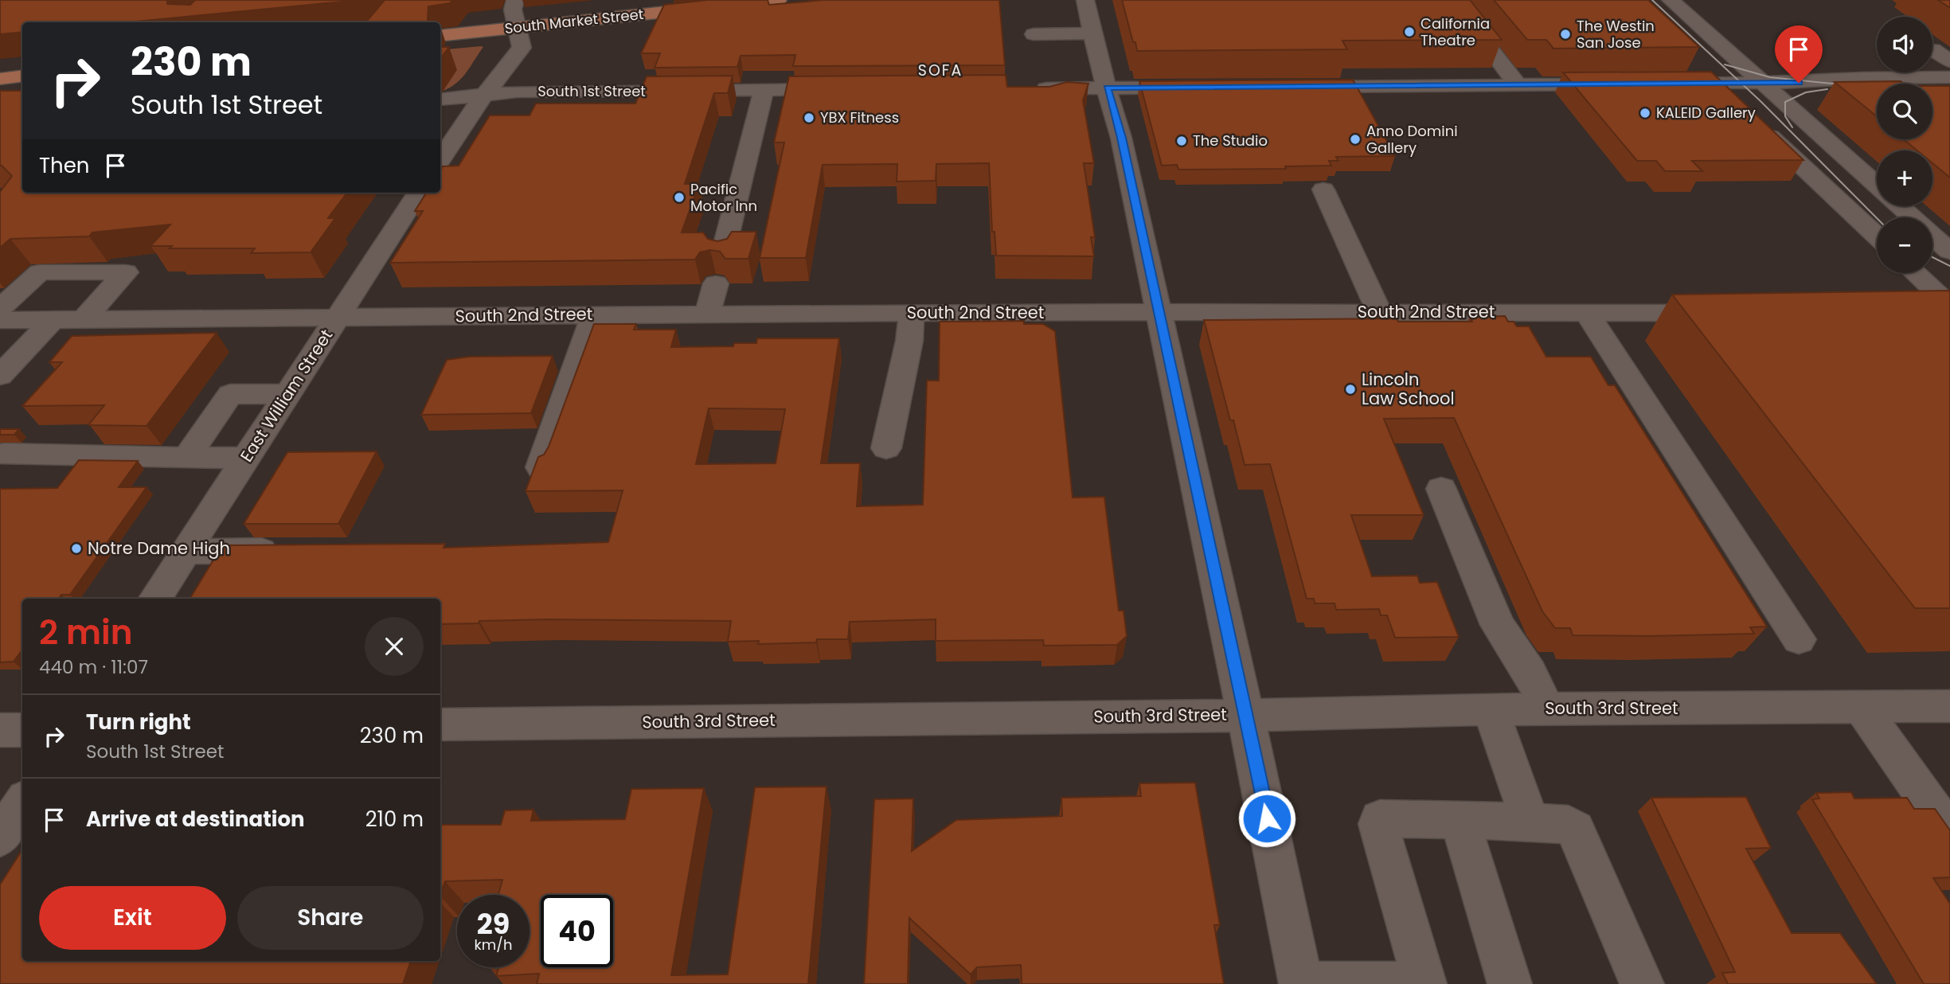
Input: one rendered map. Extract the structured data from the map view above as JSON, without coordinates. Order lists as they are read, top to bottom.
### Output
{
  "streets": {
    "main road": ["South Market Street"],
    "street": [
      "South 1st Street",
      "South 2nd Street",
      "East William Street",
      "South 3rd Street"
    ]
  },
  "crossings": [
    ["South 2nd Street", "East William Street"]
  ],
  "districts": ["SOFA"],
  "places": [
    "California Theatre",
    "The Westin San Jose",
    "KALEID Gallery",
    "YBX Fitness",
    "Anno Domini Gallery",
    "The Studio",
    "Pacific Motor Inn",
    "Lincoln Law School",
    "Notre Dame High"
  ],
  "page": {
    "map_buttons": ["+", "−"],
    "turn": ["230 m", "South 1st Street"],
    "then": "Then",
    "heading": ["2 min", "440 m · 11:07"],
    "list": [
      {
        "name": "Turn right",
        "note": "South 1st Street",
        "value": "230 m"
      },
      {
        "name": "Arrive at destination",
        "value": "210 m"
      }
    ],
    "buttons": ["Exit", "Share"],
    "speed": "29 km/h",
    "limit": "40"
  }
}
